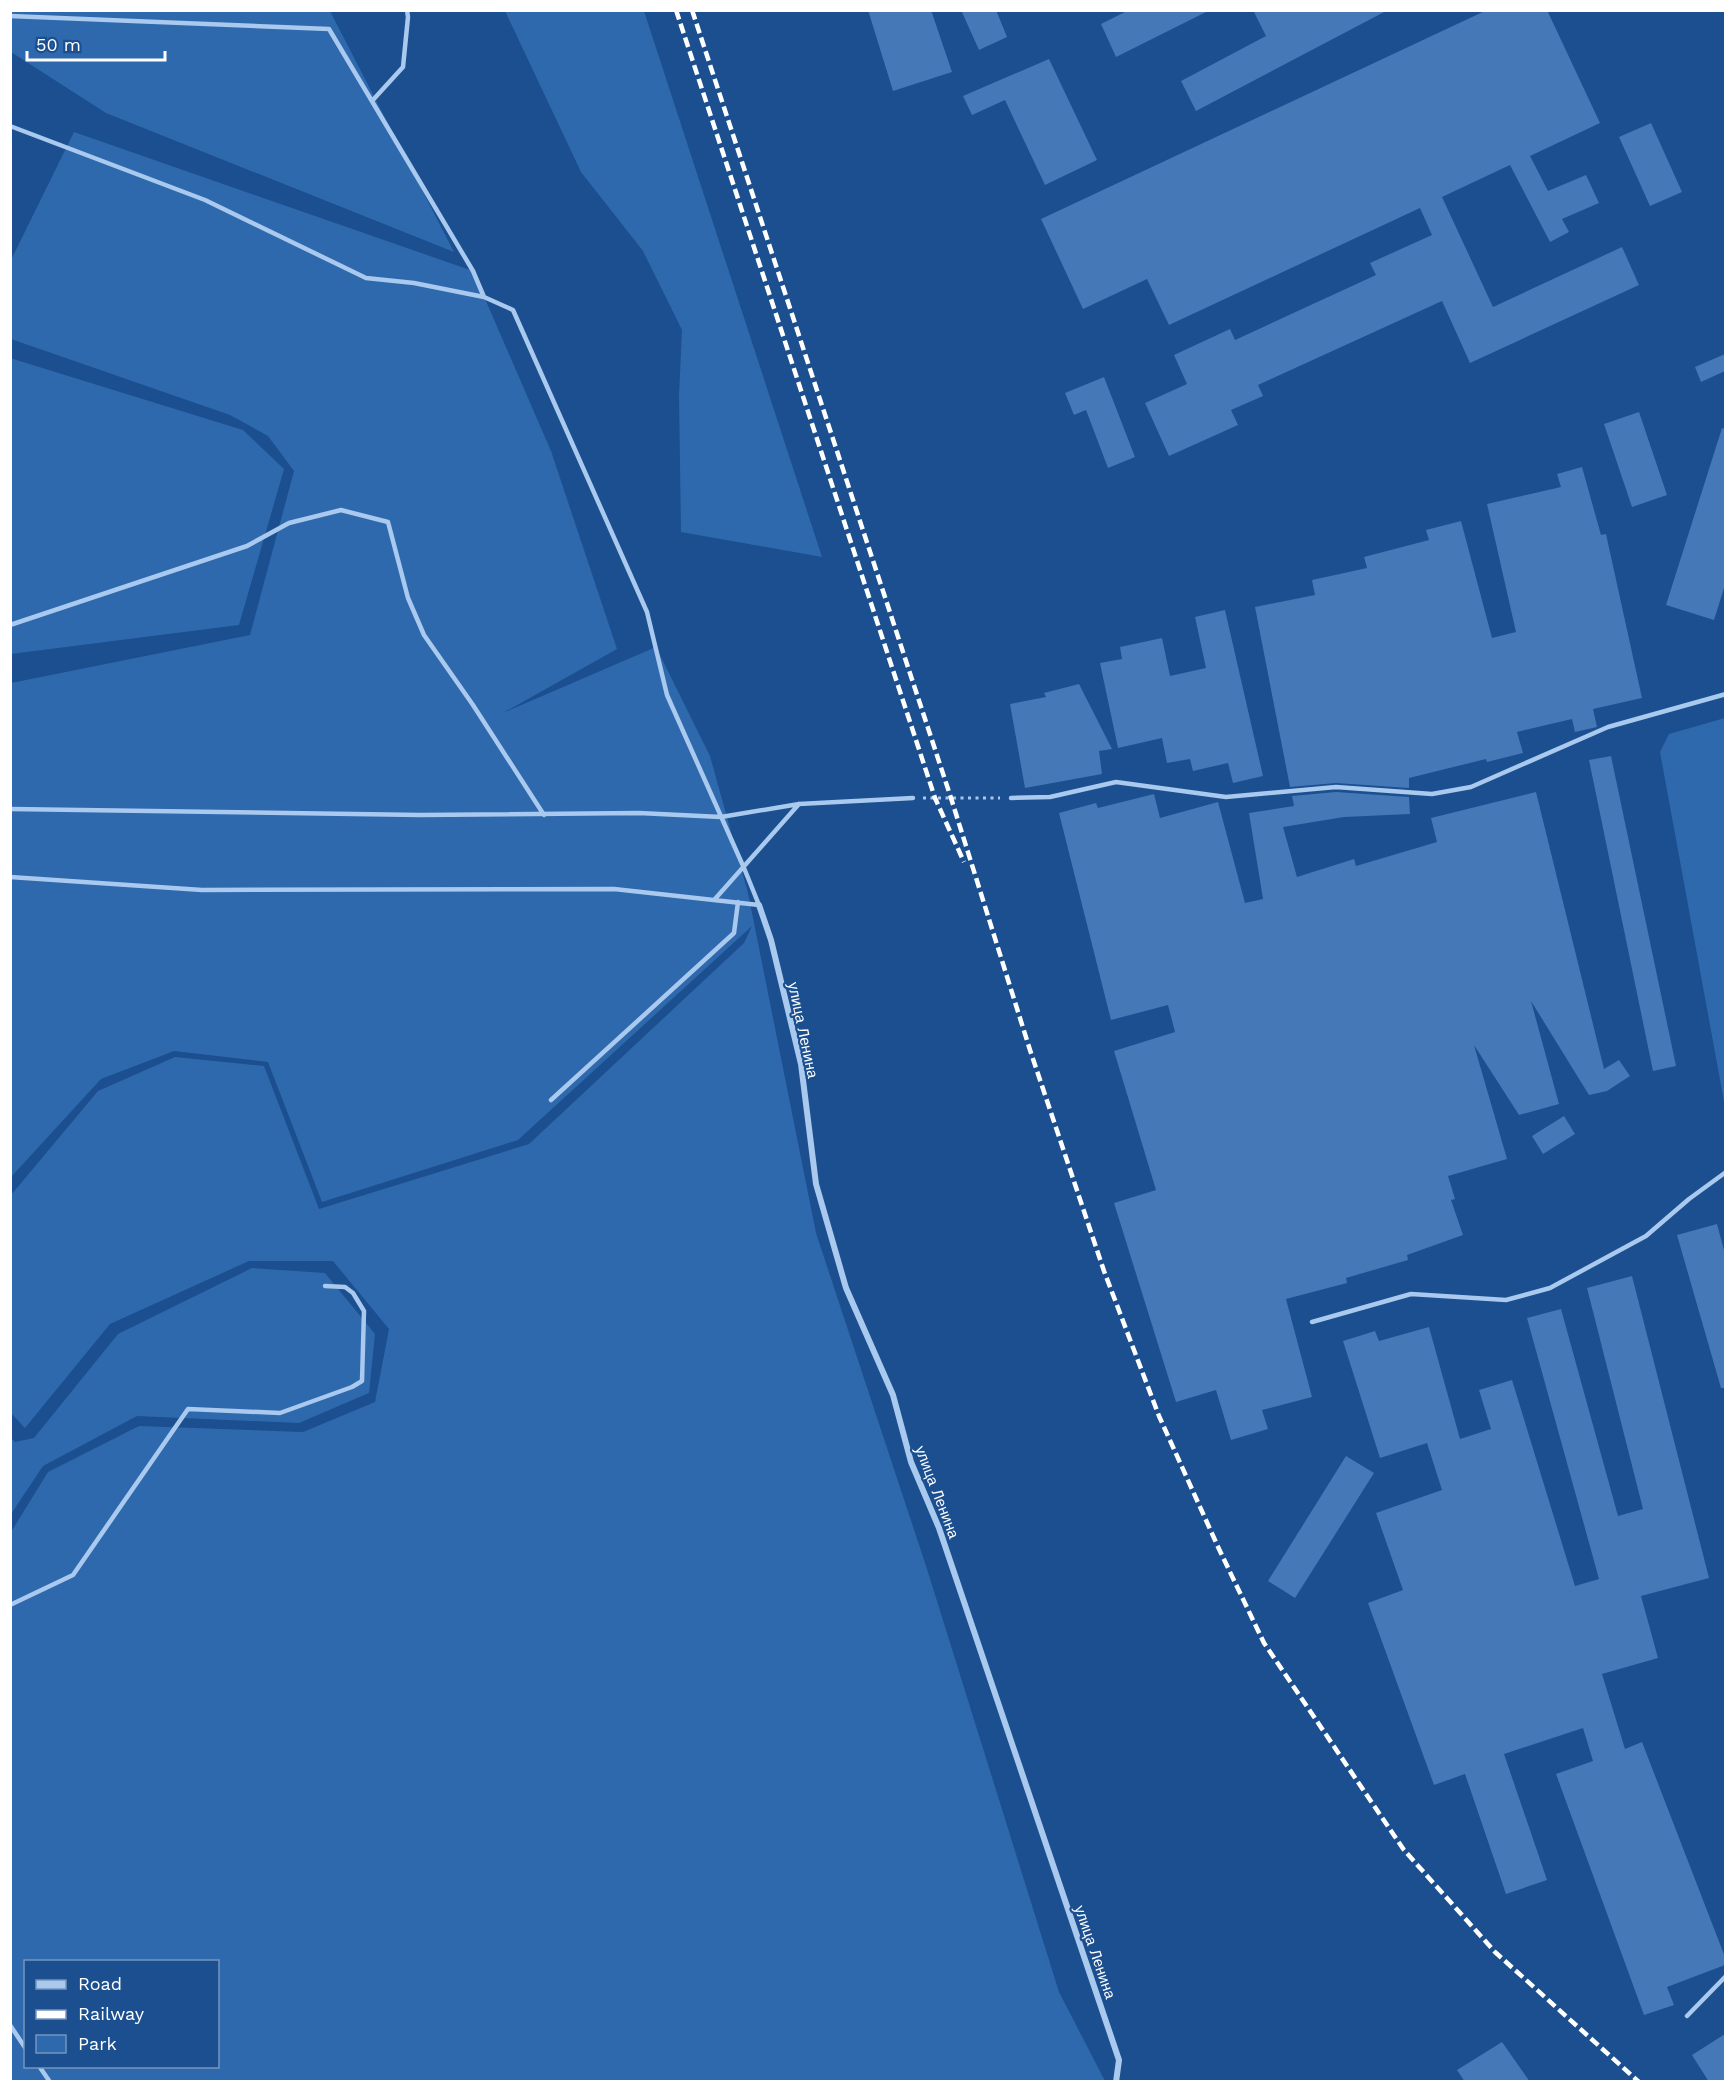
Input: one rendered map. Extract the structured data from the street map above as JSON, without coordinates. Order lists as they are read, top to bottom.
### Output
{
  "streets": {
    "street": ["улица Ленина"]
  },
  "legend": ["Road", "Railway", "Park"],
  "scale_bar": "50 m"
}
